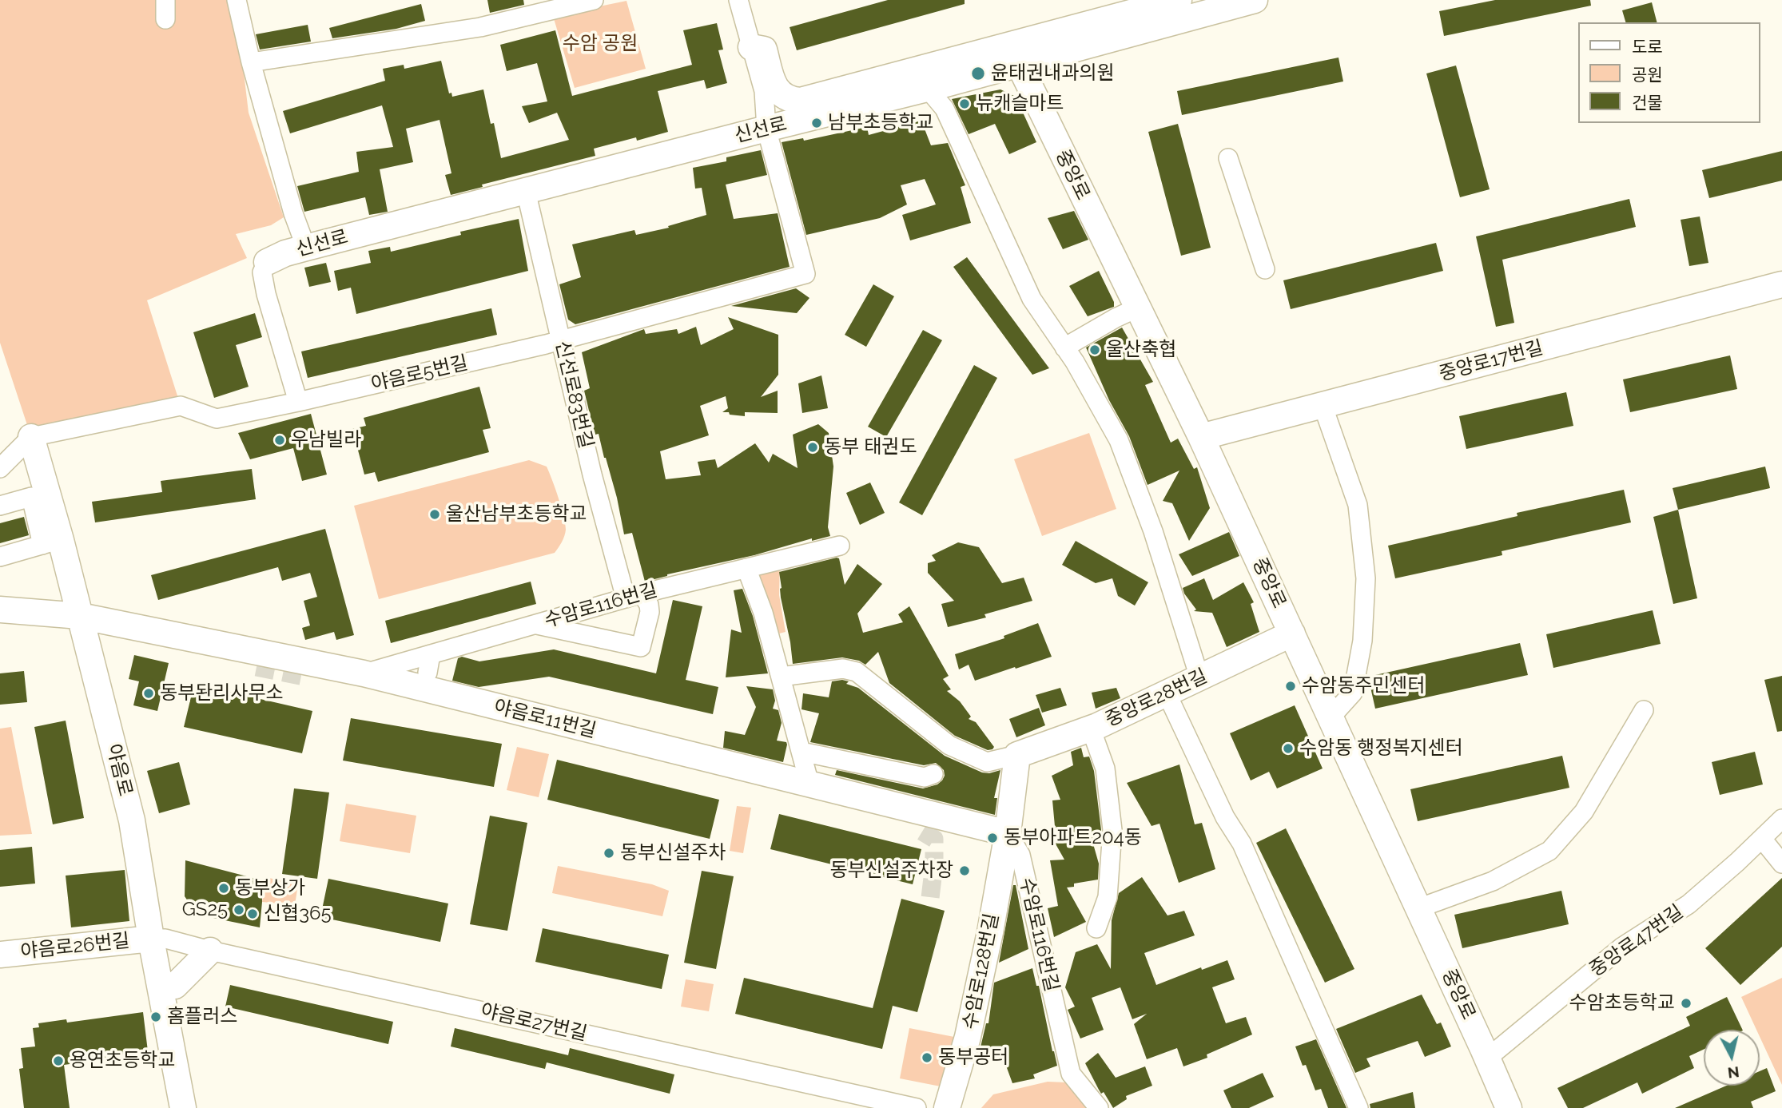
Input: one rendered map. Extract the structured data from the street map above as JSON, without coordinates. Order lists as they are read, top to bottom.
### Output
{
  "streets": {
    "street": [
      "신선로",
      "중앙로",
      "중앙로17번길",
      "야음로5번길",
      "신선로83번길",
      "수암로116번길",
      "중앙로28번길",
      "야음로11번길",
      "야음로",
      "중앙로47번길",
      "야음로26번길",
      "수암로128번길",
      "야음로27번길"
    ]
  },
  "crossings": [
    ["신선로", "중앙로"],
    ["신선로", "야음로5번길"],
    ["신선로", "신선로83번길"],
    ["중앙로", "중앙로17번길"],
    ["중앙로", "중앙로28번길"],
    ["중앙로", "중앙로47번길"],
    ["야음로5번길", "신선로83번길"],
    ["야음로5번길", "야음로"],
    ["신선로83번길", "수암로116번길"],
    ["수암로116번길", "야음로11번길"],
    ["수암로116번길", "수암로128번길"],
    ["야음로11번길", "야음로"],
    ["야음로11번길", "수암로128번길"],
    ["야음로", "야음로26번길"],
    ["야음로", "야음로27번길"],
    ["야음로26번길", "야음로27번길"]
  ],
  "parks": ["수암 공원"],
  "places": [
    "윤태권내과의원",
    "뉴캐슬마트",
    "남부초등학교",
    "울산축협",
    "우남빌라",
    "동부 태권도",
    "울산남부초등학교",
    "수암동주민센터",
    "동부돤리사무소",
    "수암동 행정복지센터",
    "동부아파트204동",
    "동부신설주차",
    "동부신설주차장",
    "동부상가",
    "GS25",
    "신협365",
    "수암초등학교",
    "홈플러스",
    "동부공터",
    "용연초등학교"
  ],
  "legend": ["도로", "공원", "건물"],
  "north": "bottom"
}
